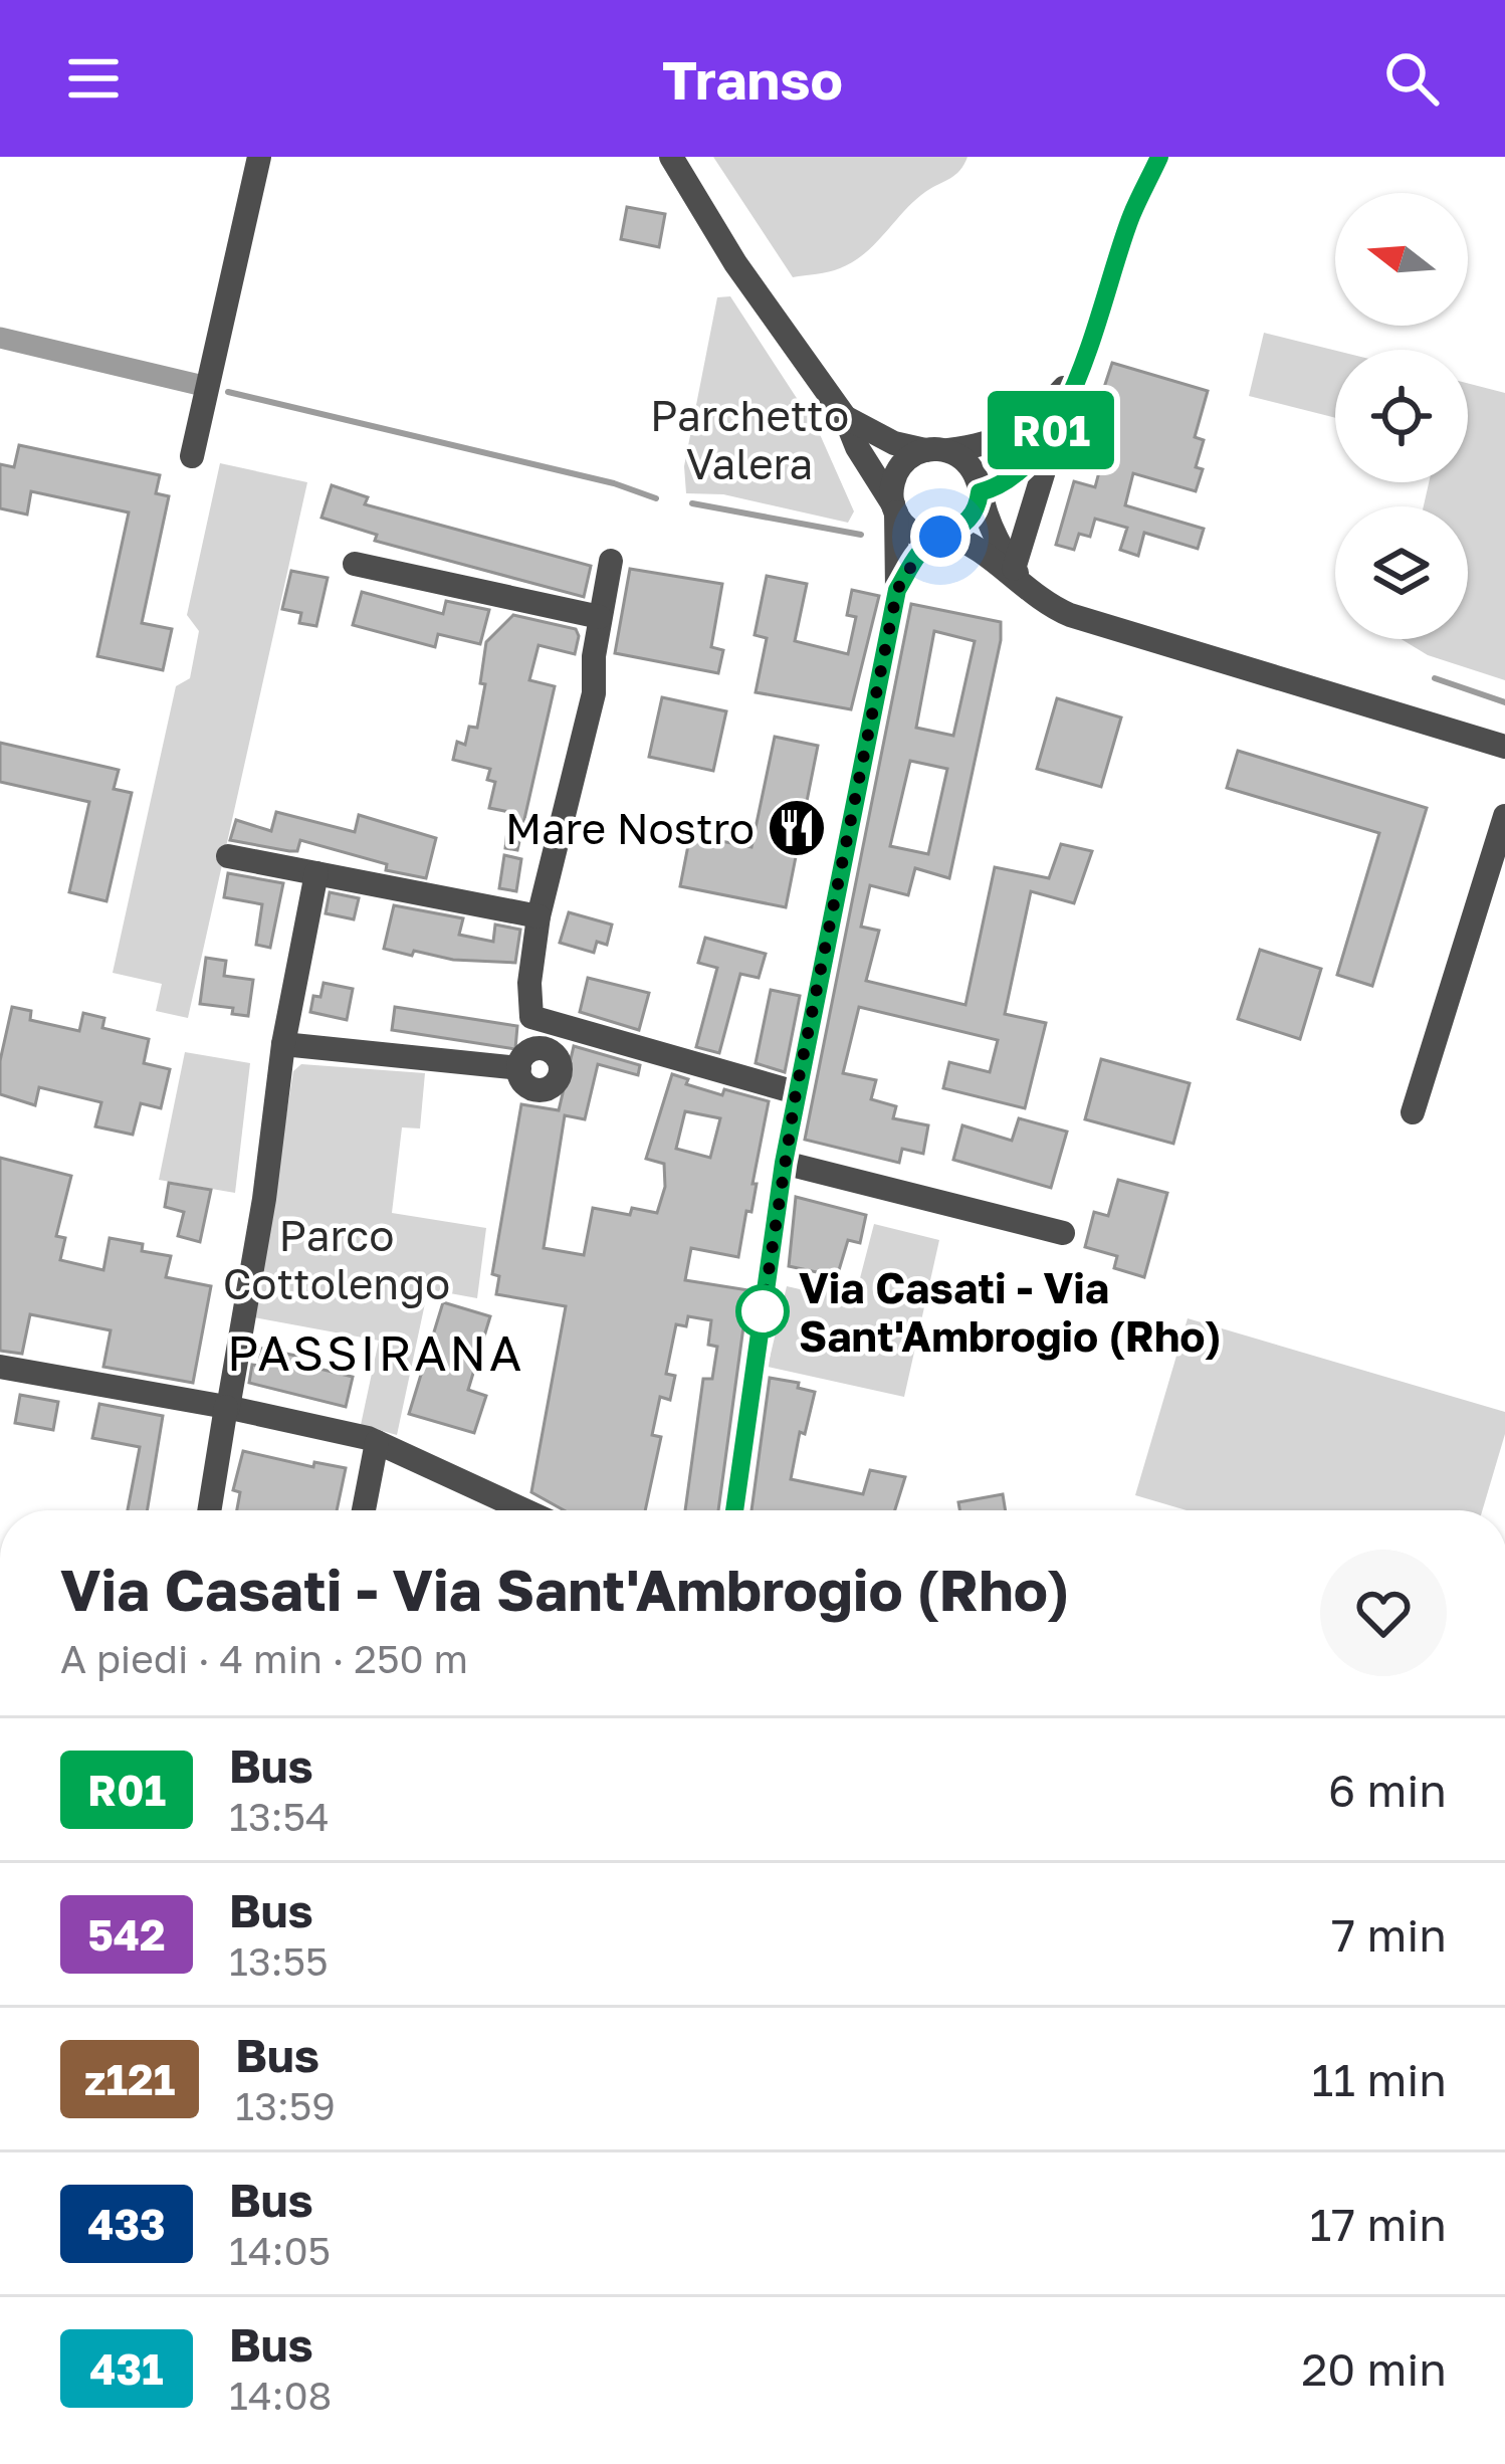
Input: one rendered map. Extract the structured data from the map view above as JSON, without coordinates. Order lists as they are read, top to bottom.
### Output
{
  "districts": ["PASSIRANA"],
  "parks": ["Parchetto Valera", "Parco Cottolengo"],
  "places": {
    "restaurant": ["Mare Nostro"],
    "other": ["Via Casati - Via Sant'Ambrogio (Rho)"]
  },
  "lines": ["bus line R01"],
  "north": "left",
  "page": {
    "header": "Transo",
    "on_map": "R01",
    "heading": ["Via Casati - Via Sant'Ambrogio (Rho)", "A piedi · 4 min · 250 m"],
    "list": [
      {
        "mark": "R01",
        "name": "Bus",
        "note": "13:54",
        "value": "6 min"
      },
      {
        "mark": "542",
        "name": "Bus",
        "note": "13:55",
        "value": "7 min"
      },
      {
        "mark": "z121",
        "name": "Bus",
        "note": "13:59",
        "value": "11 min"
      },
      {
        "mark": "433",
        "name": "Bus",
        "note": "14:05",
        "value": "17 min"
      },
      {
        "mark": "431",
        "name": "Bus",
        "note": "14:08",
        "value": "20 min"
      }
    ]
  }
}
